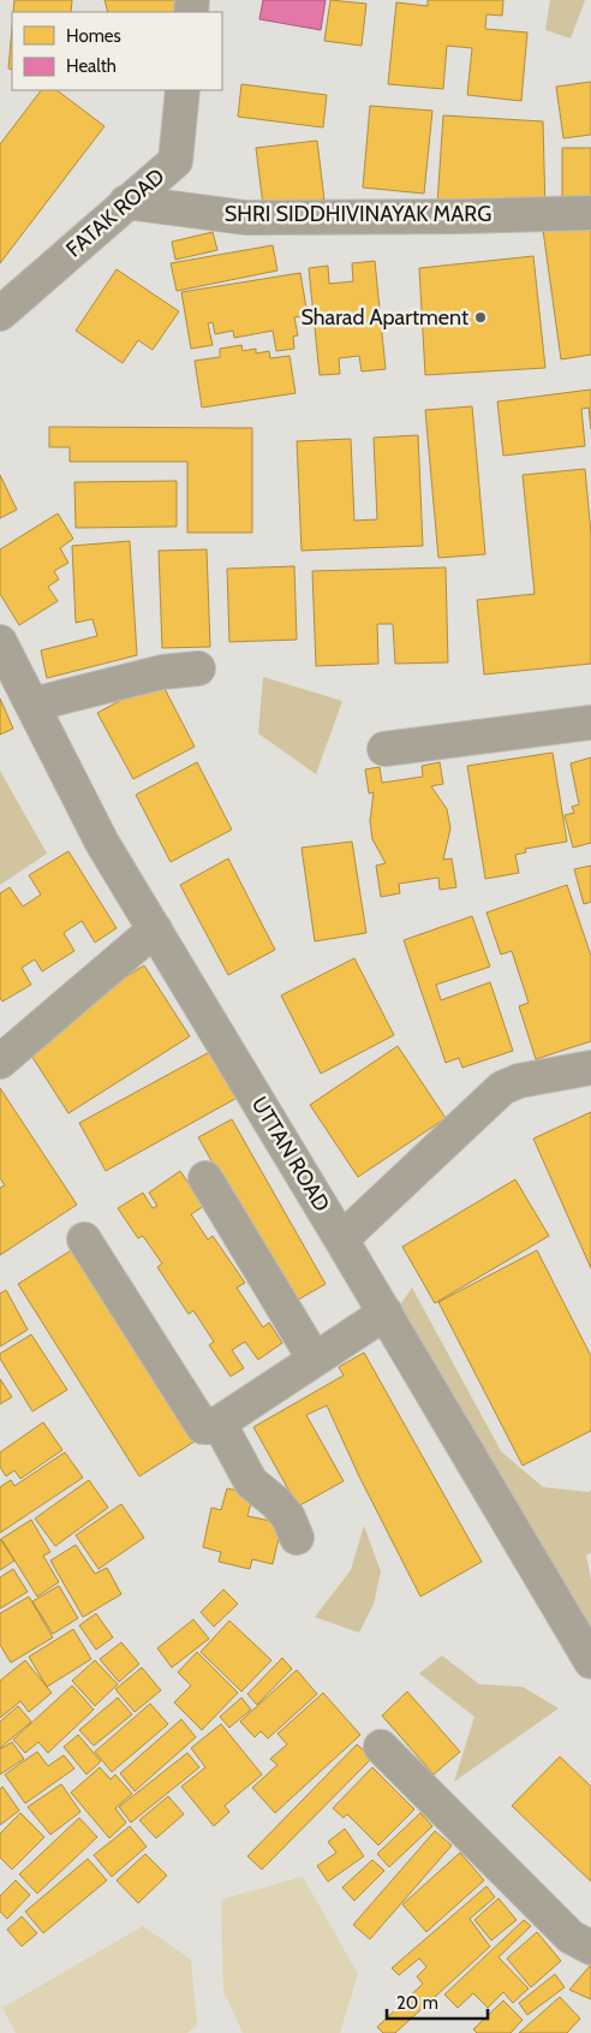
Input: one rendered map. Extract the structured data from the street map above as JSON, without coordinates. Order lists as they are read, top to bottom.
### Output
{
  "streets": {
    "street": ["FATAK ROAD", "SHRI SIDDHIVINAYAK MARG", "UTTAN ROAD"]
  },
  "crossings": [
    ["FATAK ROAD", "SHRI SIDDHIVINAYAK MARG"]
  ],
  "places": ["Sharad Apartment"],
  "legend": ["Homes", "Health"],
  "scale_bar": "20 m"
}
